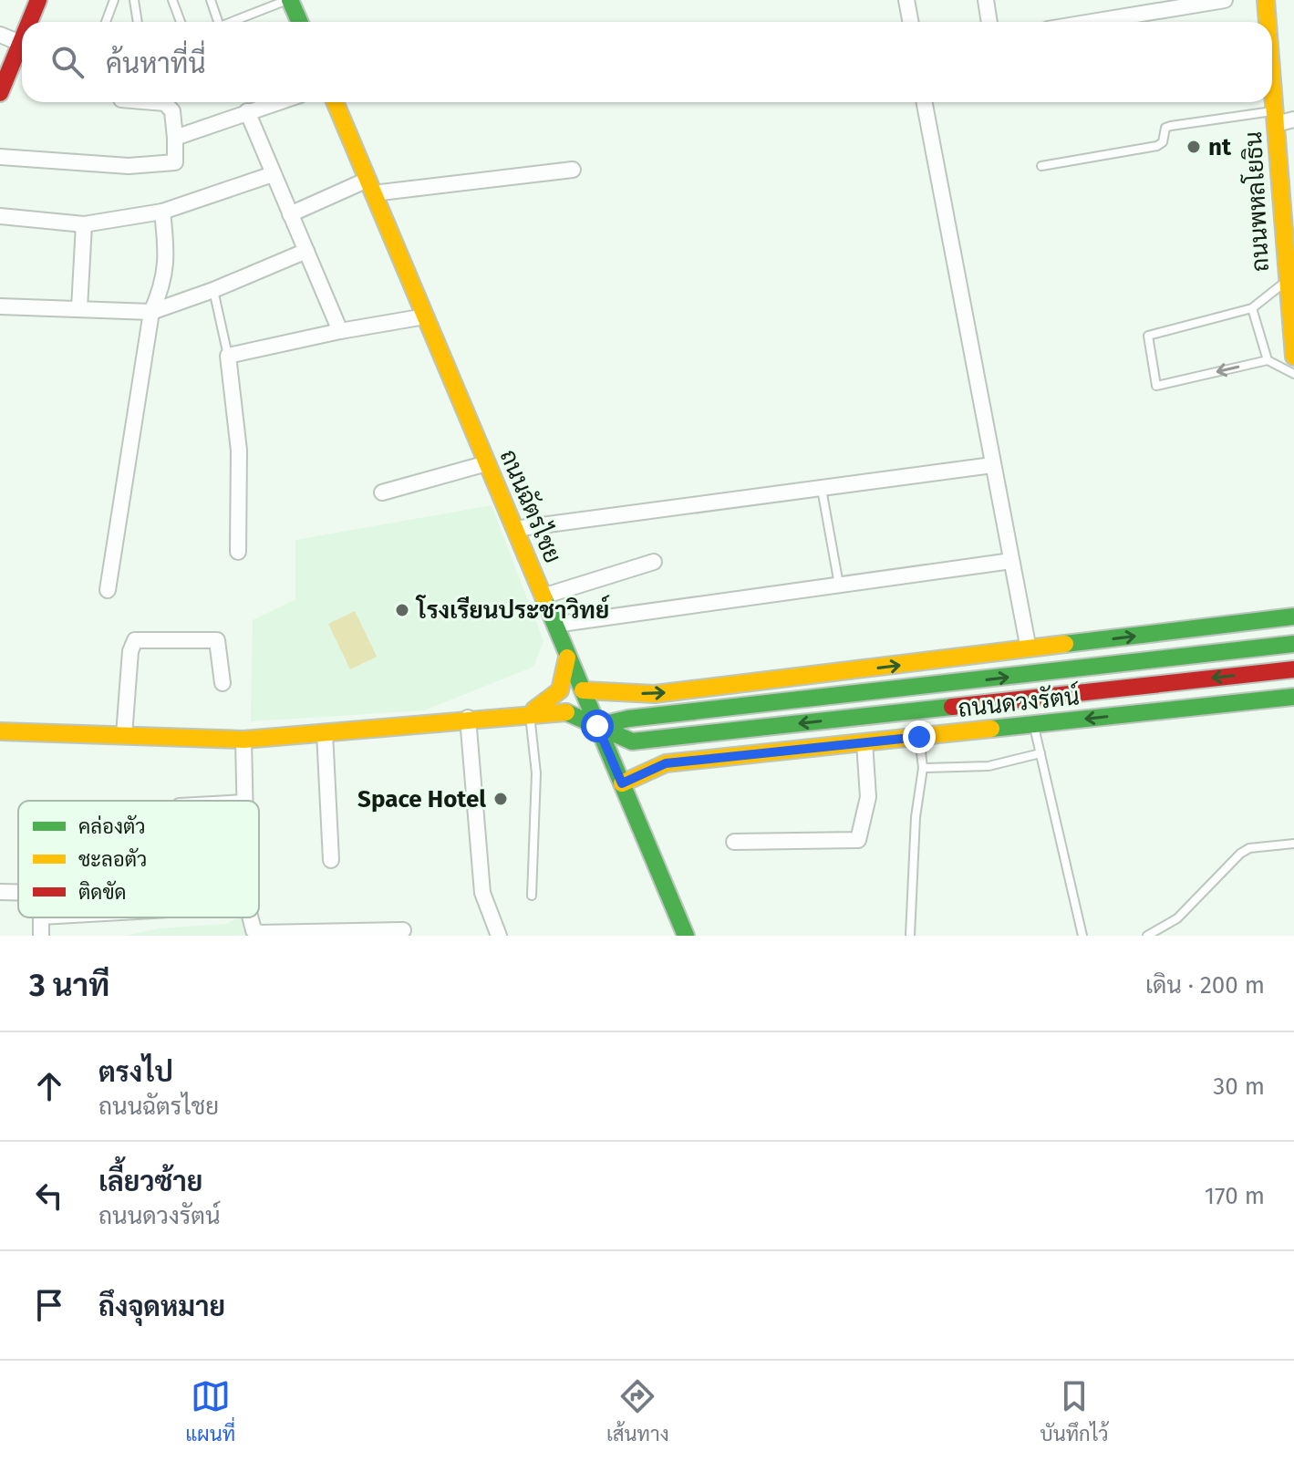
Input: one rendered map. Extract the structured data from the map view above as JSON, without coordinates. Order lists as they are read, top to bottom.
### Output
{
  "streets": {
    "main road": ["ถนนพหลโยธิน", "ถนนฉัตรไชย", "ถนนดวงรัตน์"]
  },
  "crossings": [
    ["ถนนฉัตรไชย", "ถนนดวงรัตน์"]
  ],
  "places": ["nt", "โรงเรียนประชาวิทย์", "Space Hotel"],
  "legend": ["คล่องตัว", "ชะลอตัว", "ติดขัด"],
  "page": {
    "search": "ค้นหาที่นี่",
    "heading": ["3 นาที", "เดิน · 200 m"],
    "list": [
      ["ตรงไป", "ถนนฉัตรไชย", "30 m"],
      ["เลี้ยวซ้าย", "ถนนดวงรัตน์", "170 m"],
      "ถึงจุดหมาย"
    ],
    "nav": ["แผนที่", "เส้นทาง", "บันทึกไว้"]
  }
}
